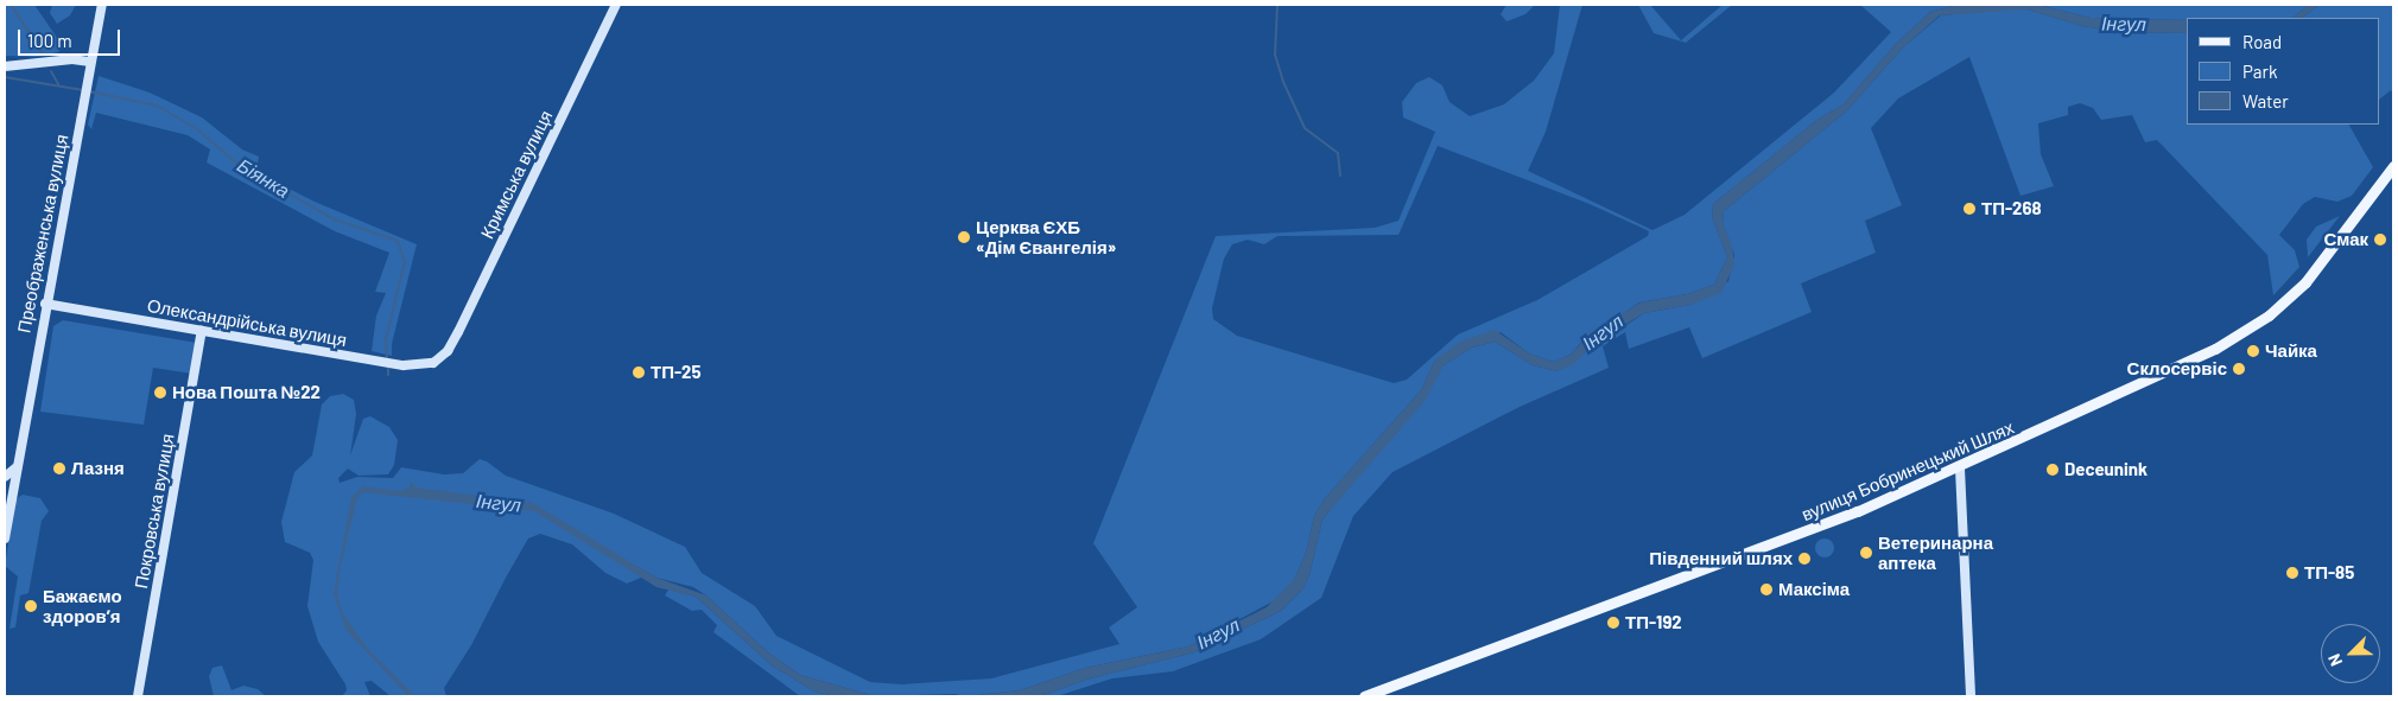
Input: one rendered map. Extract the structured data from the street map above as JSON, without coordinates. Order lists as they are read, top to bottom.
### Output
{
  "streets": {
    "main road": ["вулиця Бобринецький Шлях"],
    "street": [
      "Кримська вулиця",
      "Преображенська вулиця",
      "Олександрійська вулиця",
      "Покровська вулиця"
    ]
  },
  "crossings": [
    ["Кримська вулиця", "Олександрійська вулиця"],
    ["Преображенська вулиця", "Олександрійська вулиця"],
    ["Олександрійська вулиця", "Покровська вулиця"]
  ],
  "water": ["Інгул", "Біянка"],
  "places": [
    "ТП-268",
    "Церква ЄХБ «Дім Євангелія»",
    "Смак",
    "Чайка",
    "Склосервіс",
    "ТП-25",
    "Нова Пошта №22",
    "Лазня",
    "Deceunink",
    "Ветеринарна аптека",
    "Південний шлях",
    "ТП-85",
    "Максіма",
    "Бажаємо здоровʼя",
    "ТП-192"
  ],
  "legend": ["Road", "Park", "Water"],
  "scale_bar": "100 m",
  "north": "bottom left"
}
